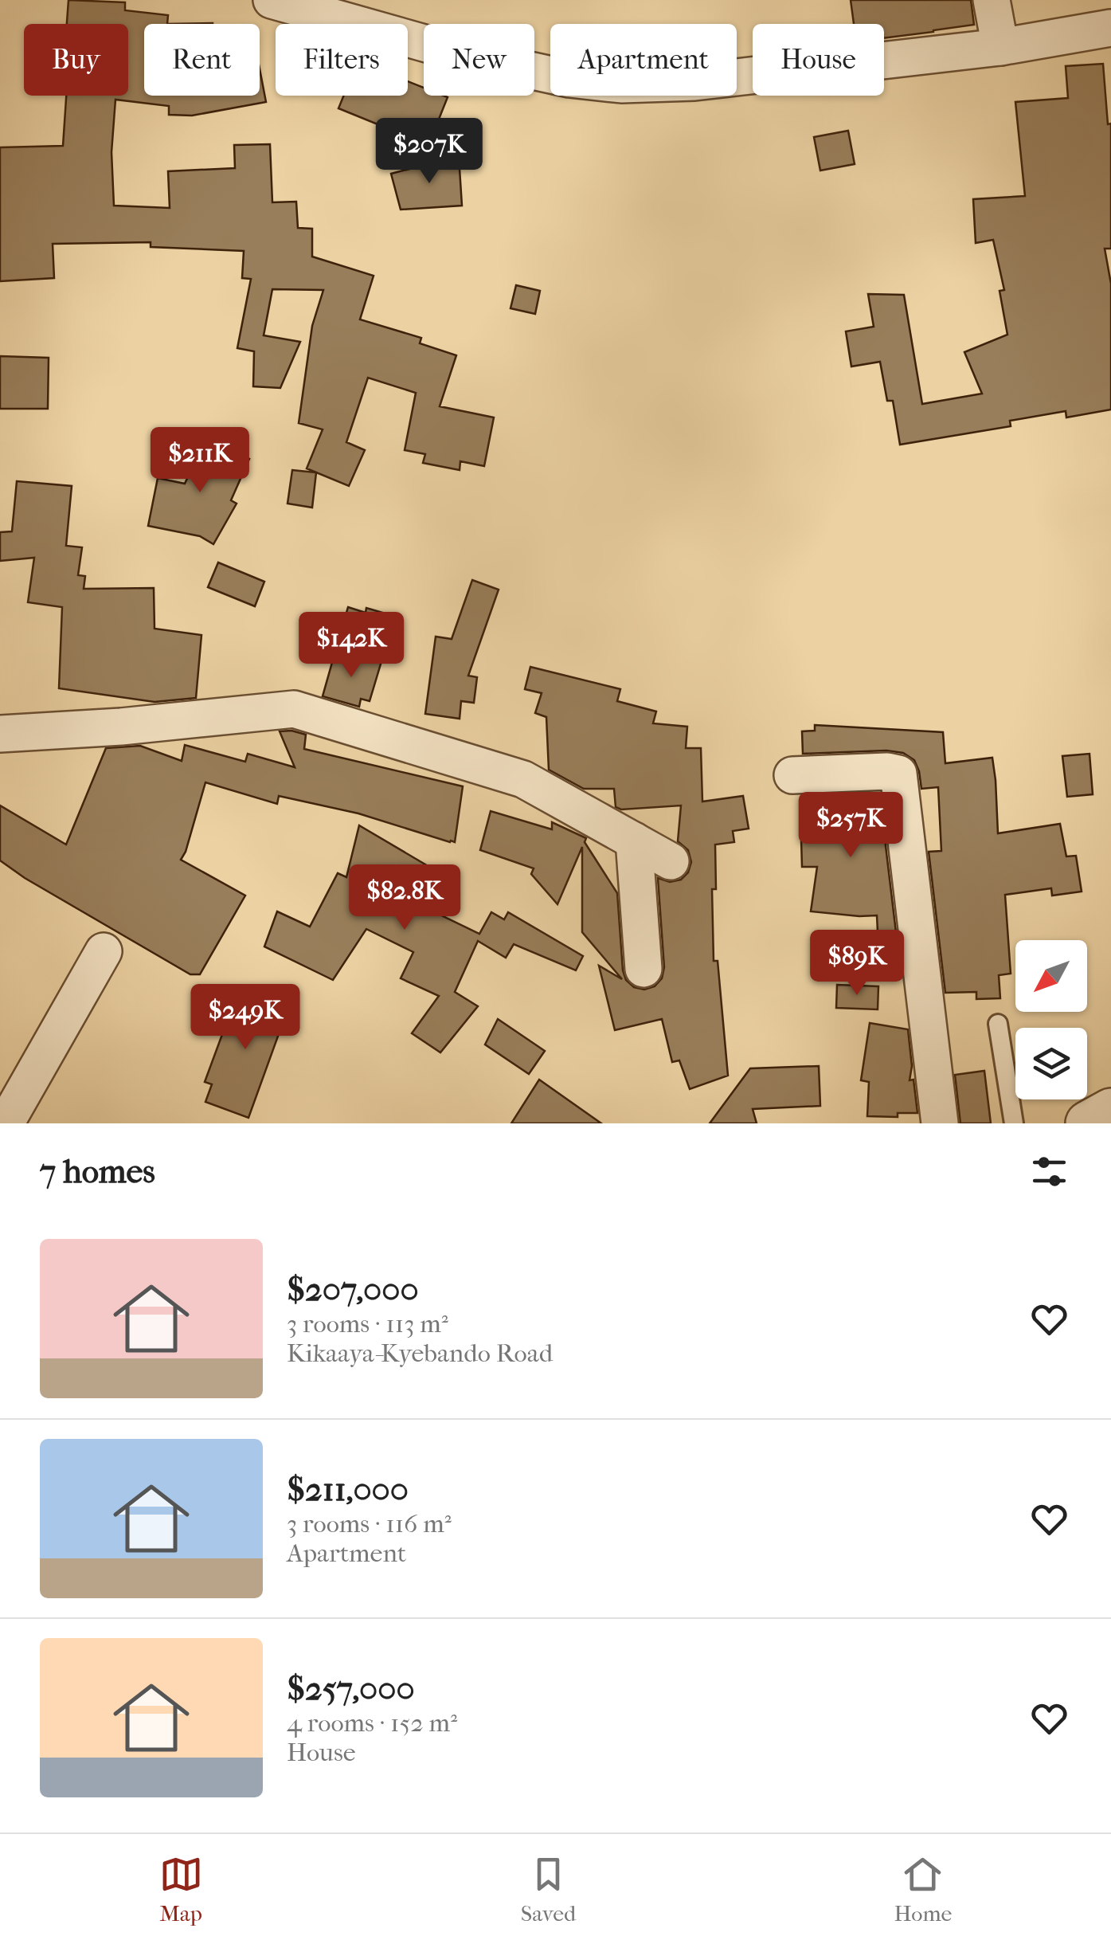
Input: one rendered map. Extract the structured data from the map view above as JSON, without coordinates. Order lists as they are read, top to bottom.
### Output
{
  "north": "bottom left",
  "page": {
    "chip": [
      "Buy",
      "Rent",
      "Filters",
      "New",
      "Apartment",
      "House"
    ],
    "price": [
      "$207K",
      "$211K",
      "$142K",
      "$257K",
      "$82.8K",
      "$89K",
      "$249K"
    ],
    "heading": "7 homes",
    "list": [
      {
        "name": "$207,000",
        "note": "3 rooms · 113 m² · Kikaaya-Kyebando Road"
      },
      {
        "name": "$211,000",
        "note": "3 rooms · 116 m² · Apartment"
      },
      {
        "name": "$257,000",
        "note": "4 rooms · 152 m² · House"
      }
    ],
    "tabs": ["Map", "Saved", "Home"]
  }
}
